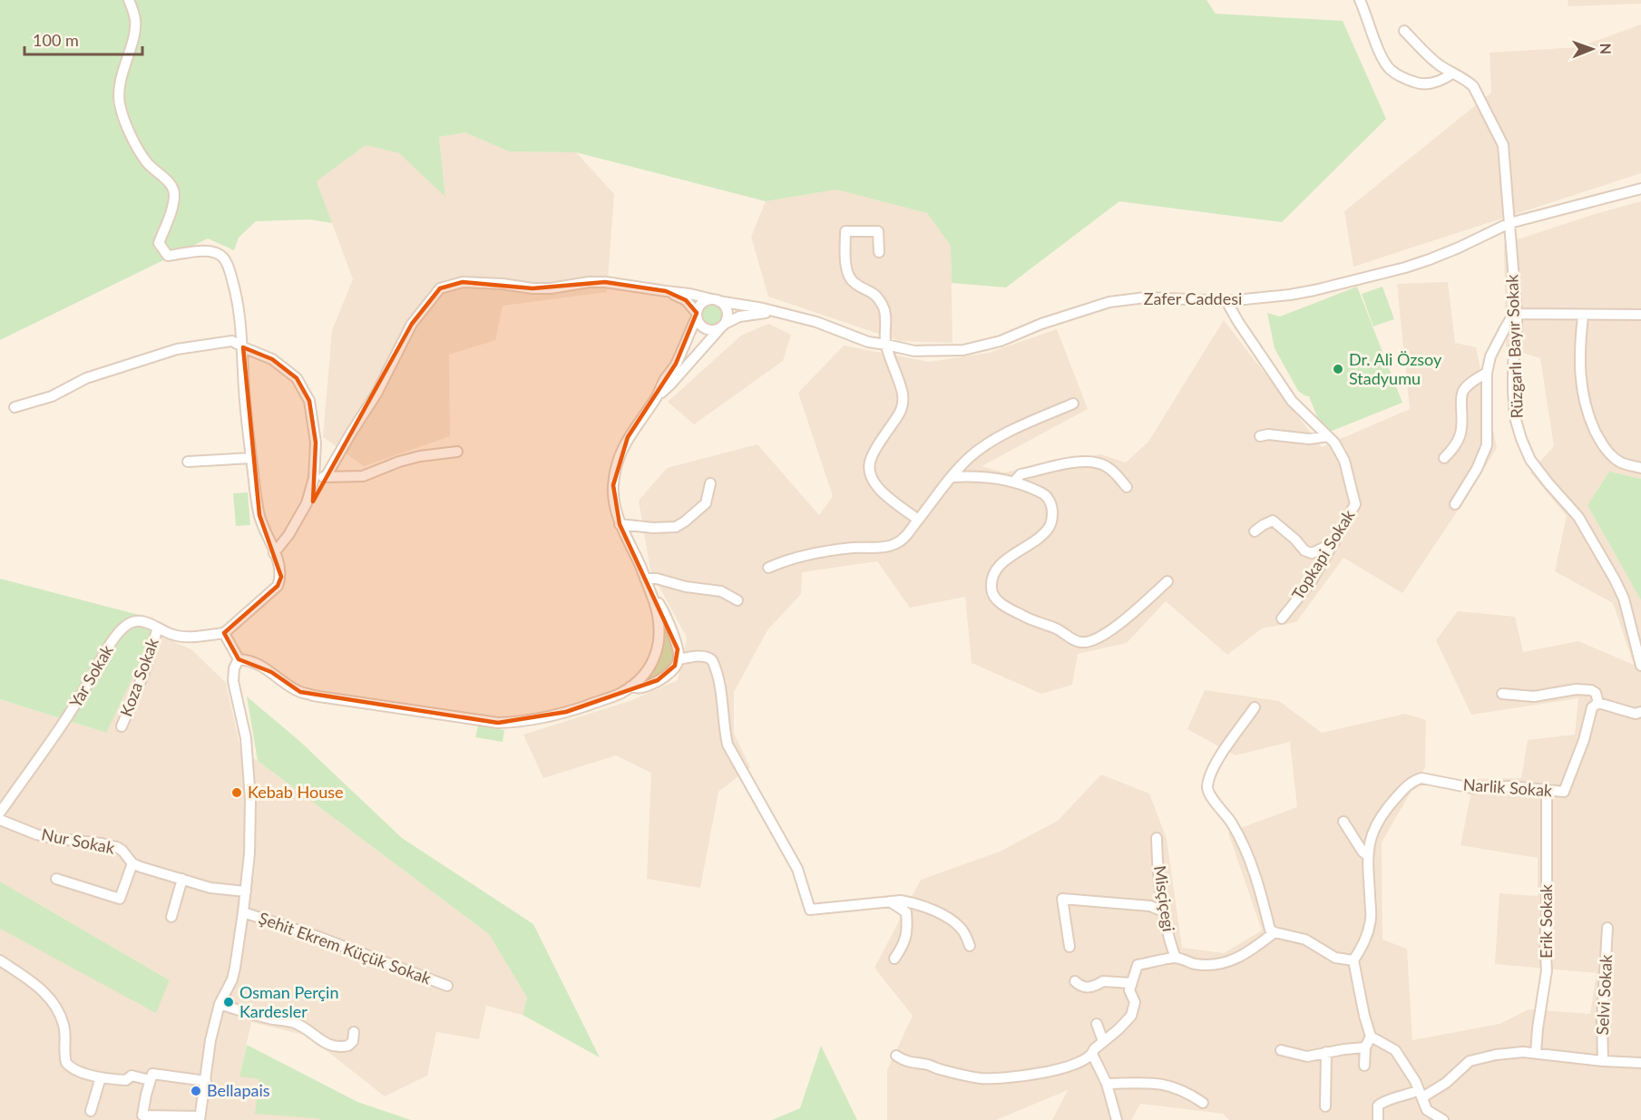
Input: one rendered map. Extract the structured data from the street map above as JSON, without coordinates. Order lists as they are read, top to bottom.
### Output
{
  "streets": {
    "street": [
      "Zafer Caddesi",
      "Rüzgarlı Bayır Sokak",
      "Topkapi Sokak",
      "Yar Sokak",
      "Koza Sokak",
      "Narlik Sokak",
      "Nur Sokak",
      "Misçiçegi",
      "Erik Sokak",
      "Şehit Ekrem Küçük Sokak",
      "Selvi Sokak"
    ]
  },
  "crossings": [
    ["Zafer Caddesi", "Rüzgarlı Bayır Sokak"],
    ["Zafer Caddesi", "Topkapi Sokak"],
    ["Yar Sokak", "Koza Sokak"],
    ["Narlik Sokak", "Erik Sokak"]
  ],
  "places": [
    "Dr. Ali Özsoy Stadyumu",
    "Kebab House",
    "Osman Perçin Kardesler",
    "Bellapais"
  ],
  "scale_bar": "100 m",
  "north": "right"
}
